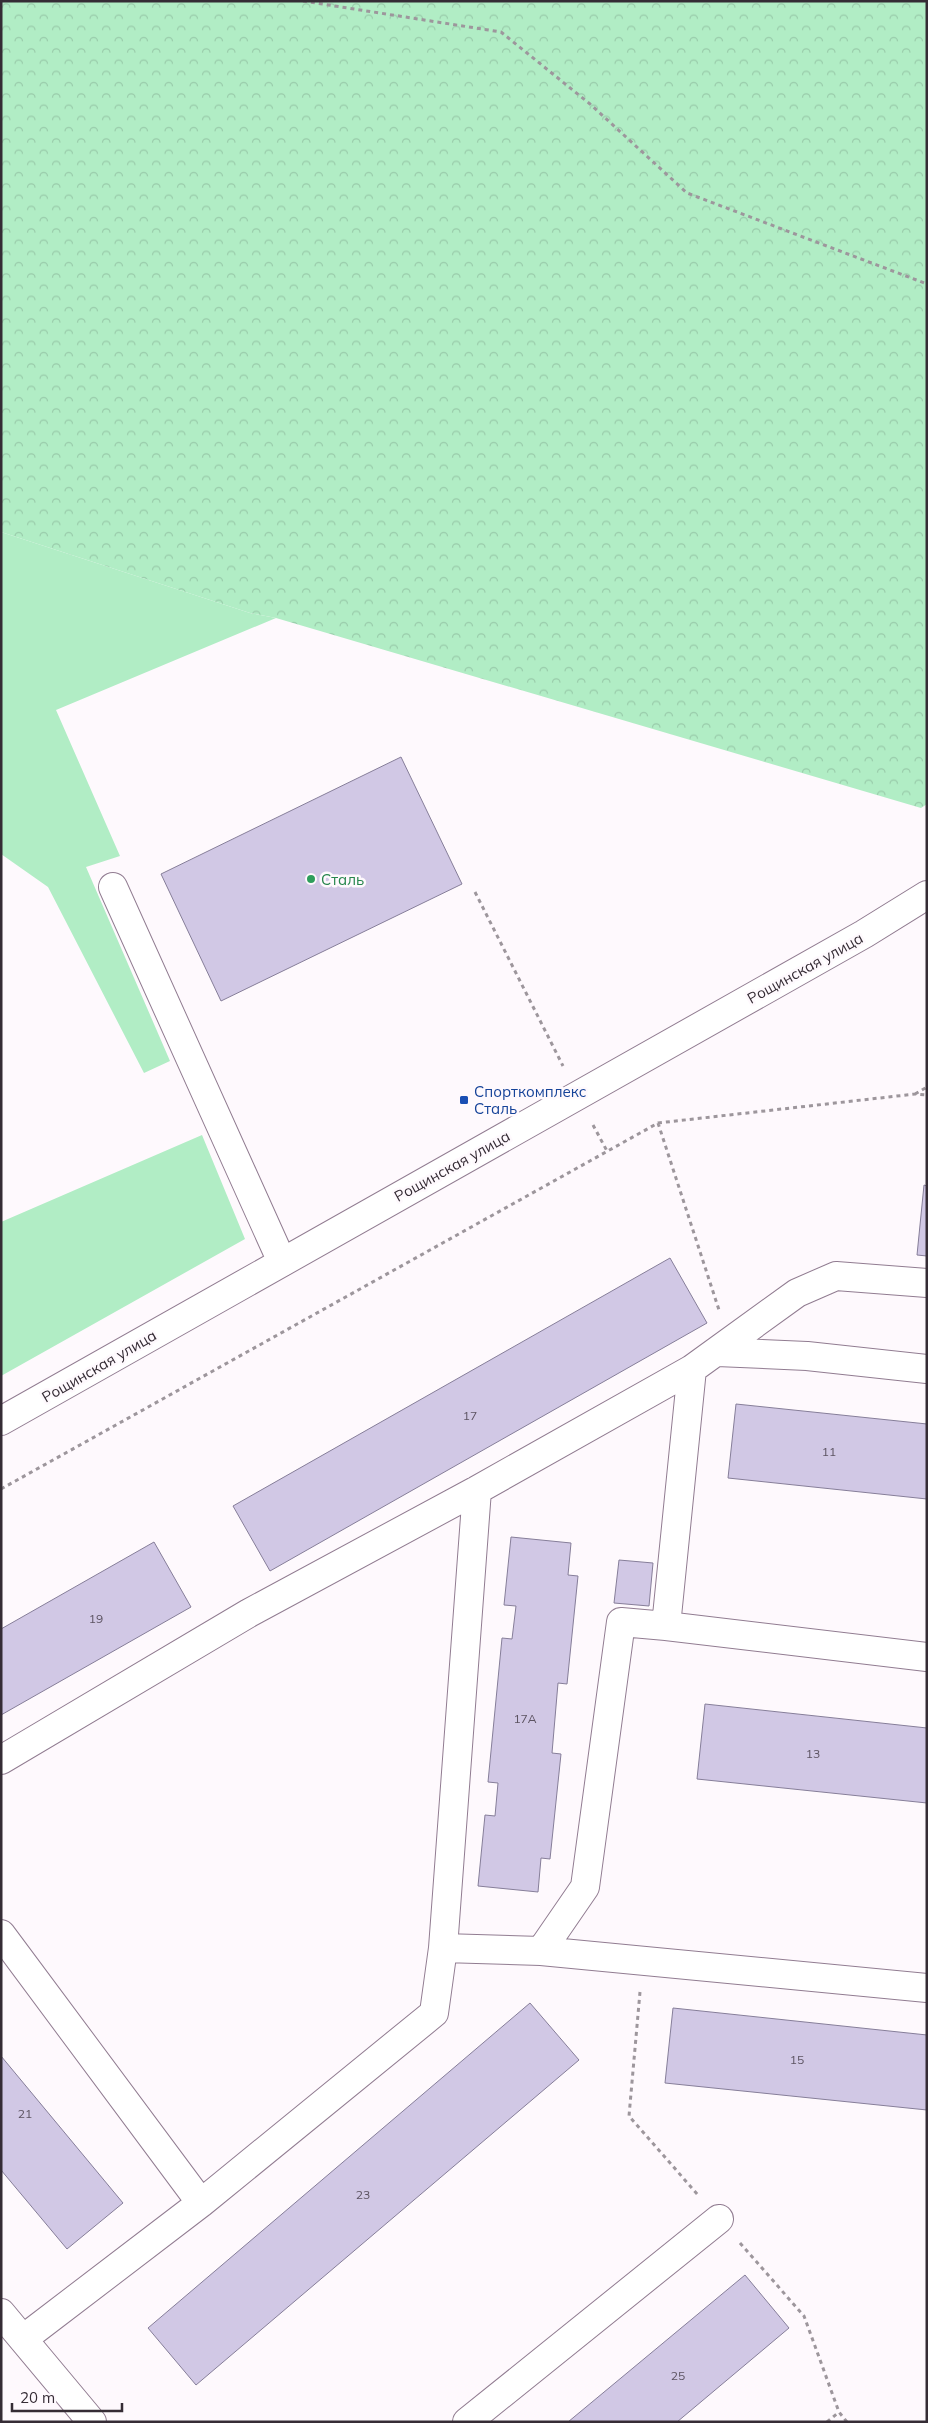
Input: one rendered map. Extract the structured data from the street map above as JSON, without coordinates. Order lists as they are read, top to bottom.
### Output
{
  "streets": {
    "main road": ["Рощинская улица"]
  },
  "places": {
    "other": ["Сталь"],
    "transit": ["Спорткомплекс Сталь"]
  },
  "house_numbers": [
    "17",
    "11",
    "19",
    "17А",
    "13",
    "15",
    "21",
    "23",
    "25"
  ],
  "scale_bar": "20 m"
}
